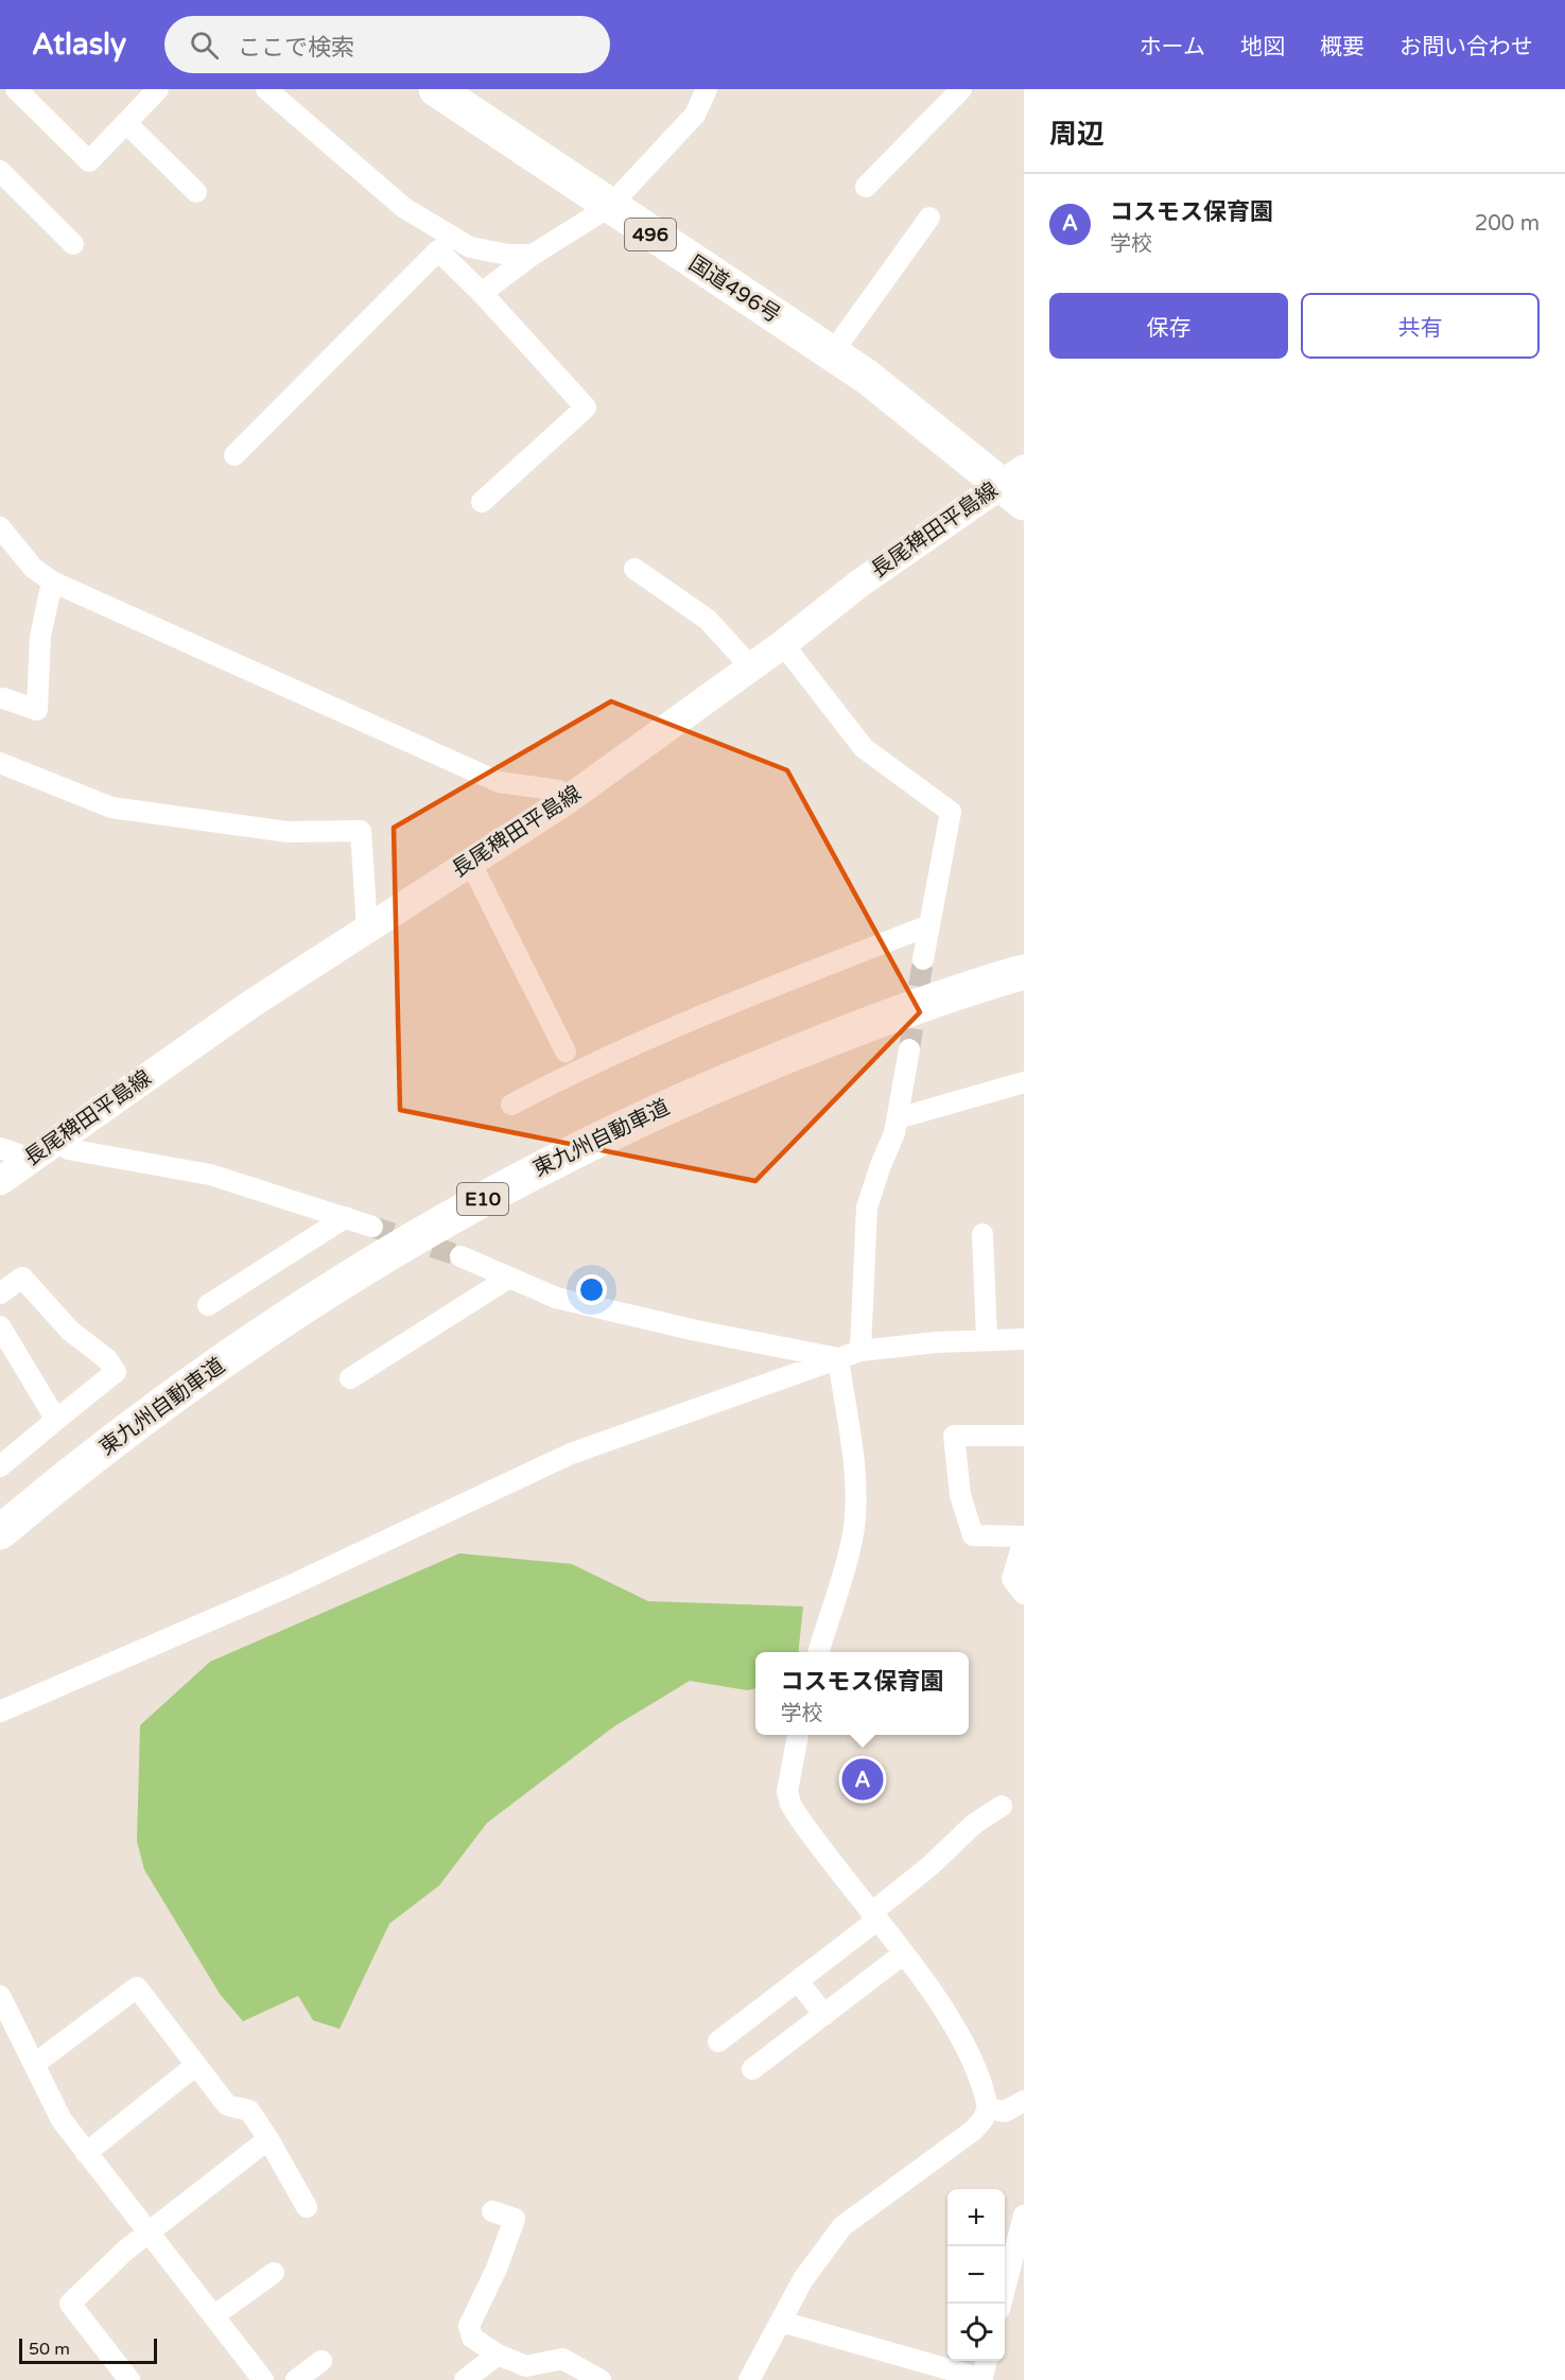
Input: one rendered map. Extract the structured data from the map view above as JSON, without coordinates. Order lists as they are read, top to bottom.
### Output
{
  "streets": {
    "highway": [
      "496",
      "国道496号",
      "東九州自動車道",
      "E10"
    ],
    "main road": ["長尾稗田平島線"]
  },
  "crossings": [
    ["国道496号", "長尾稗田平島線"]
  ],
  "scale_bar": "50 m",
  "page": {
    "header": "Atlasly",
    "search": "ここで検索",
    "nav": [
      "ホーム",
      "地図",
      "概要",
      "お問い合わせ"
    ],
    "heading": "周辺",
    "list": [
      {
        "mark": "A",
        "name": "コスモス保育園",
        "note": "学校",
        "value": "200 m"
      }
    ],
    "buttons": ["保存", "共有"],
    "popup": ["コスモス保育園", "学校"],
    "pins": "A",
    "map_buttons": ["+", "−"],
    "scale": "50 m"
  }
}
